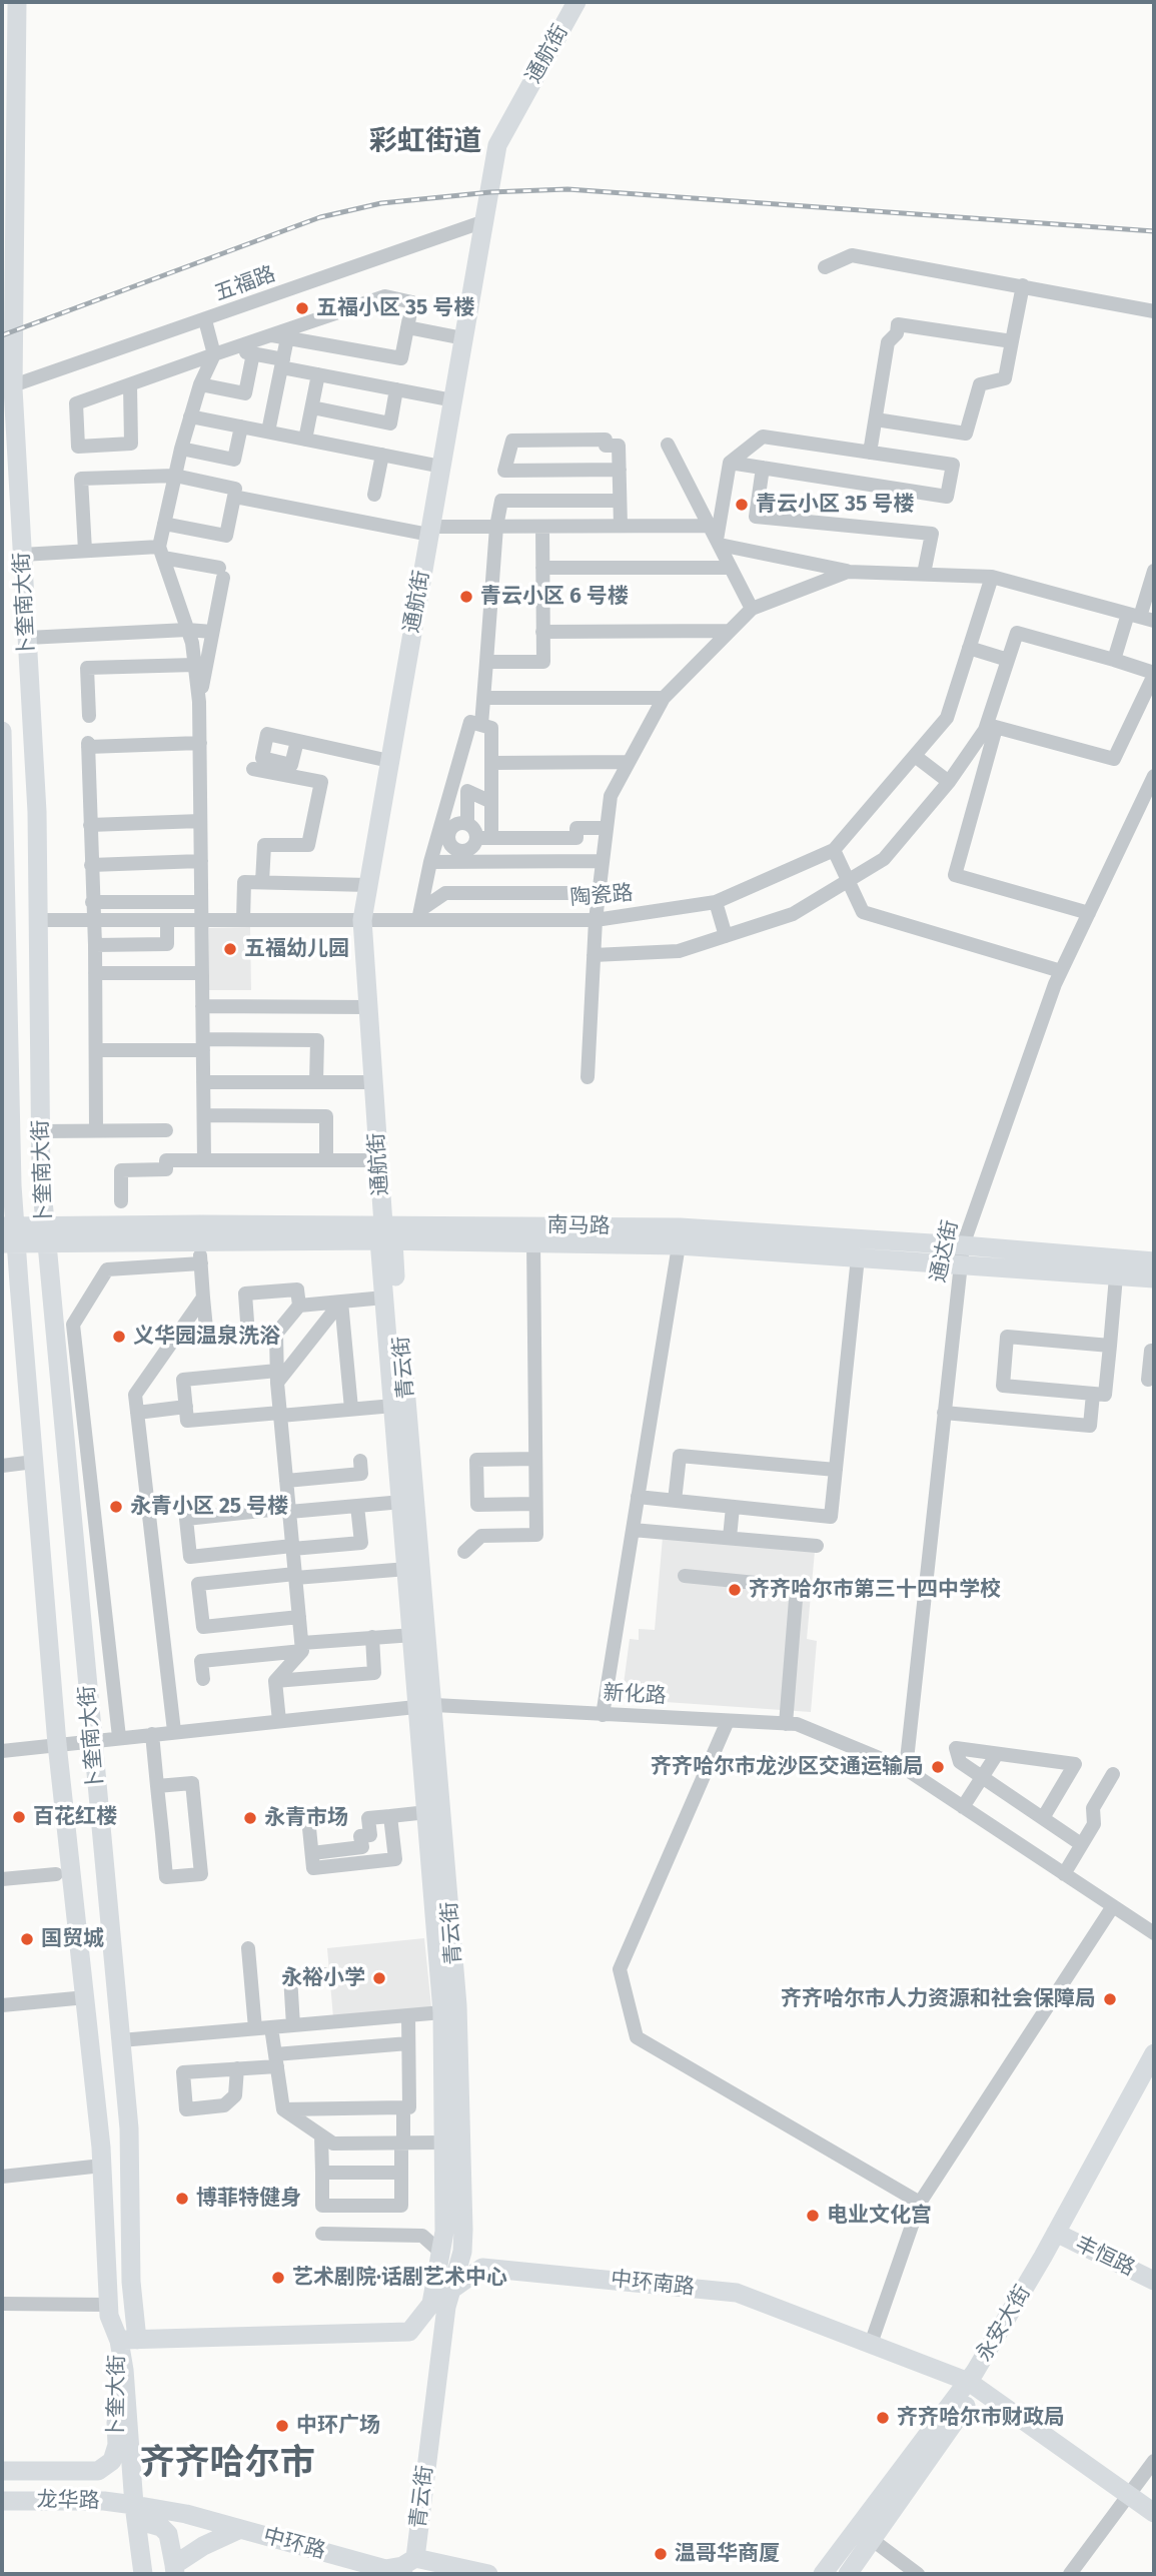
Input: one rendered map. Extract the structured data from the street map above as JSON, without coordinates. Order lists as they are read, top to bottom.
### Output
{
  "streets": {
    "main road": [
      "通航街",
      "卜奎南大街",
      "南马路",
      "青云街",
      "丰恒路",
      "中环南路",
      "永安大街",
      "卜奎大街",
      "龙华路",
      "中环路"
    ],
    "street": [
      "五福路",
      "陶瓷路",
      "通达街",
      "新化路"
    ]
  },
  "crossings": [
    ["通航街", "五福路"],
    ["通航街", "陶瓷路"],
    ["通航街", "南马路"],
    ["通航街", "青云街"],
    ["卜奎南大街", "陶瓷路"],
    ["卜奎南大街", "南马路"],
    ["卜奎南大街", "新化路"],
    ["卜奎南大街", "中环南路"],
    ["卜奎南大街", "卜奎大街"],
    ["南马路", "通达街"],
    ["南马路", "青云街"],
    ["通达街", "新化路"],
    ["青云街", "新化路"],
    ["青云街", "中环南路"],
    ["青云街", "中环路"],
    ["丰恒路", "永安大街"],
    ["中环南路", "永安大街"],
    ["中环南路", "卜奎大街"],
    ["卜奎大街", "龙华路"],
    ["龙华路", "中环路"]
  ],
  "districts": ["彩虹街道", "齐齐哈尔市"],
  "places": [
    "五福小区 35 号楼",
    "青云小区 35 号楼",
    "青云小区 6 号楼",
    "五福幼儿园",
    "义华园温泉洗浴",
    "永青小区 25 号楼",
    "齐齐哈尔市第三十四中学校",
    "齐齐哈尔市龙沙区交通运输局",
    "百花红楼",
    "永青市场",
    "国贸城",
    "永裕小学",
    "齐齐哈尔市人力资源和社会保障局",
    "博菲特健身",
    "电业文化宫",
    "艺术剧院·话剧艺术中心",
    "齐齐哈尔市财政局",
    "中环广场",
    "温哥华商厦"
  ]
}
